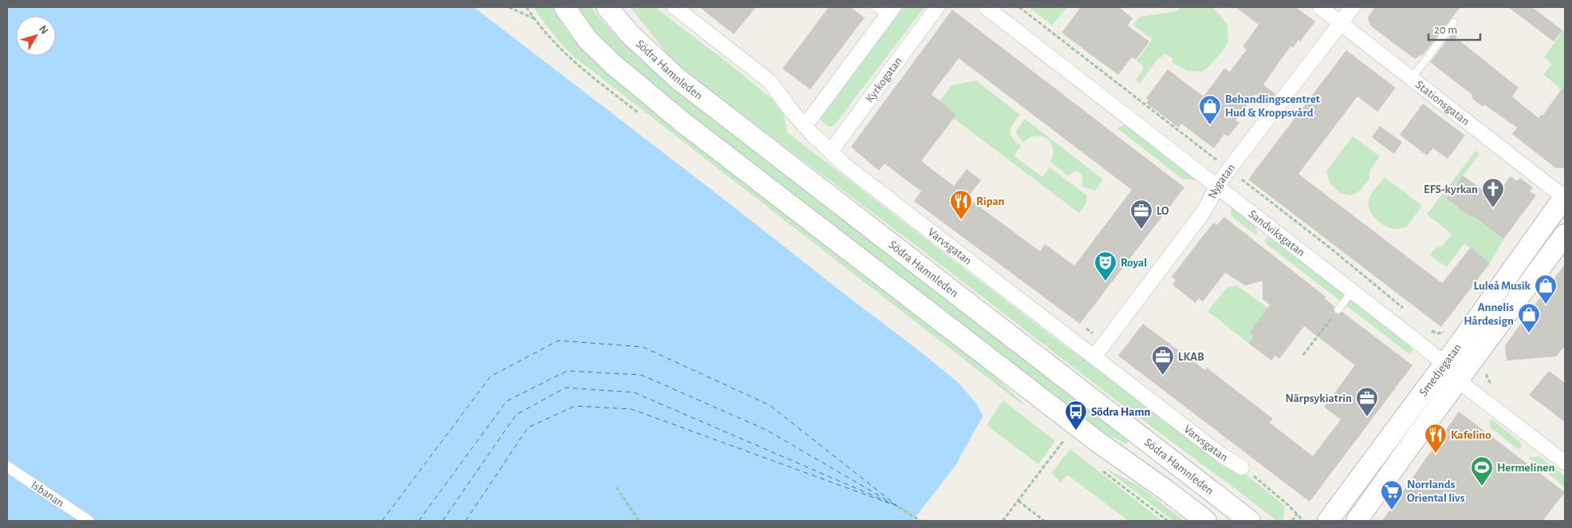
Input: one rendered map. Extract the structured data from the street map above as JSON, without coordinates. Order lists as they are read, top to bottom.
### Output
{
  "streets": {
    "main road": ["Södra Hamnleden", "Smedjegatan"],
    "street": [
      "Kyrkogatan",
      "Stationsgatan",
      "Nygatan",
      "Sandviksgatan",
      "Varvsgatan",
      "Isbanan"
    ]
  },
  "crossings": [
    ["Kyrkogatan", "Varvsgatan"],
    ["Stationsgatan", "Nygatan"],
    ["Stationsgatan", "Smedjegatan"],
    ["Nygatan", "Sandviksgatan"],
    ["Nygatan", "Varvsgatan"],
    ["Sandviksgatan", "Smedjegatan"]
  ],
  "places": {
    "shop": ["Behandlingscentret Hud & Kroppsvård", "Luleå Musik", "Annelis Hårdesign"],
    "church": ["EFS-kyrkan"],
    "restaurant": ["Ripan", "Kafelino"],
    "office": ["LO", "LKAB", "Närpsykiatrin"],
    "theatre": ["Royal"],
    "bus stop": ["Södra Hamn"],
    "sports": ["Hermelinen"],
    "supermarket": ["Norrlands Oriental livs"]
  },
  "scale_bar": "20 m",
  "north": "top right"
}
